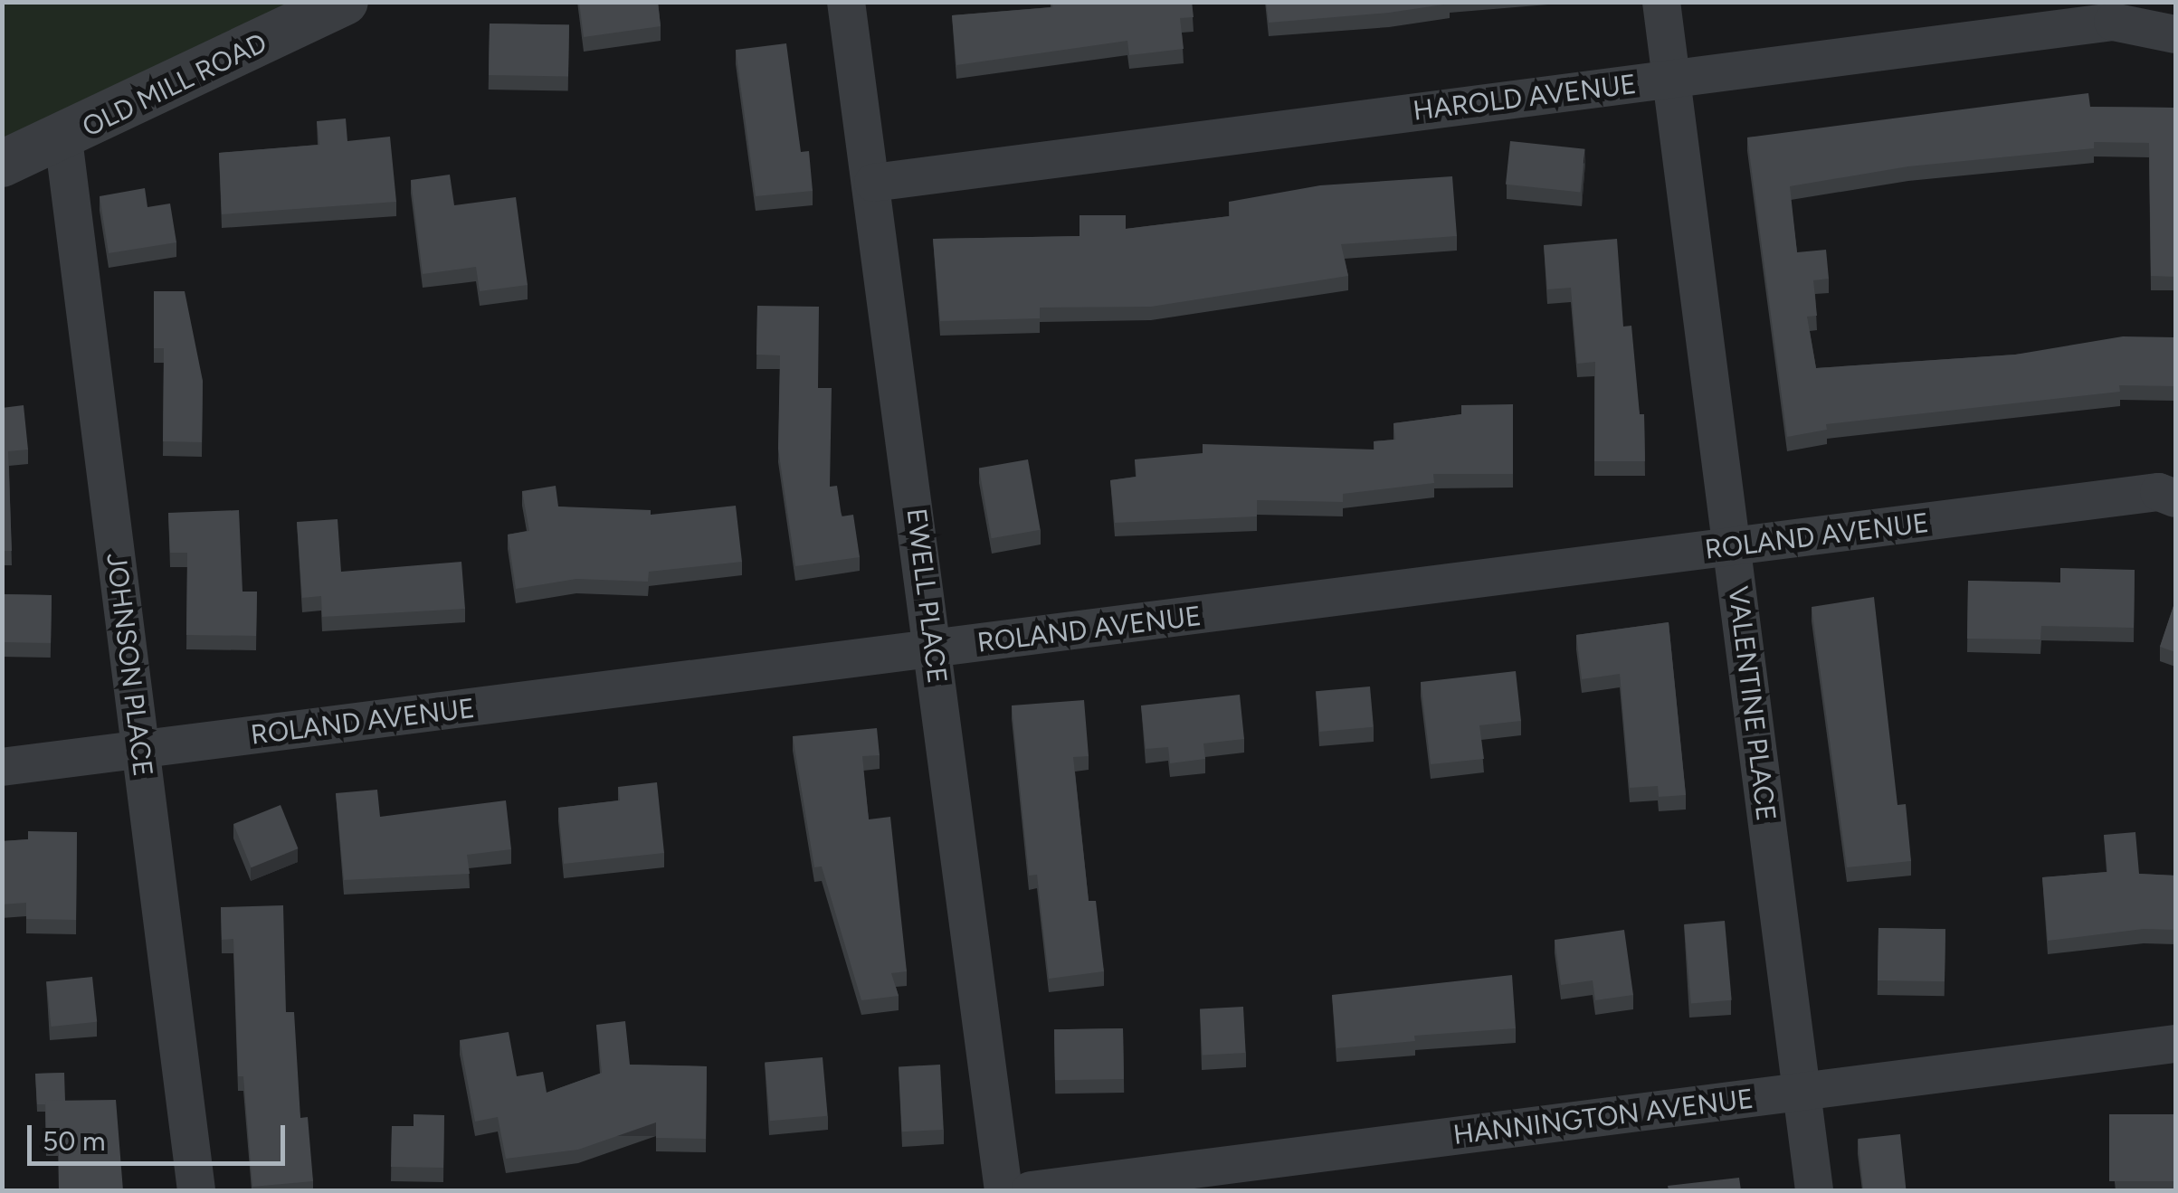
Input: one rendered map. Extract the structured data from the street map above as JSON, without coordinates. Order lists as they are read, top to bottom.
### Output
{
  "streets": {
    "street": [
      "OLD MILL ROAD",
      "HAROLD AVENUE",
      "ROLAND AVENUE",
      "EWELL PLACE",
      "JOHNSON PLACE",
      "VALENTINE PLACE",
      "HANNINGTON AVENUE"
    ]
  },
  "crossings": [
    ["OLD MILL ROAD", "JOHNSON PLACE"],
    ["HAROLD AVENUE", "EWELL PLACE"],
    ["HAROLD AVENUE", "VALENTINE PLACE"],
    ["ROLAND AVENUE", "EWELL PLACE"],
    ["ROLAND AVENUE", "JOHNSON PLACE"],
    ["ROLAND AVENUE", "VALENTINE PLACE"],
    ["VALENTINE PLACE", "HANNINGTON AVENUE"]
  ],
  "scale_bar": "50 m"
}
